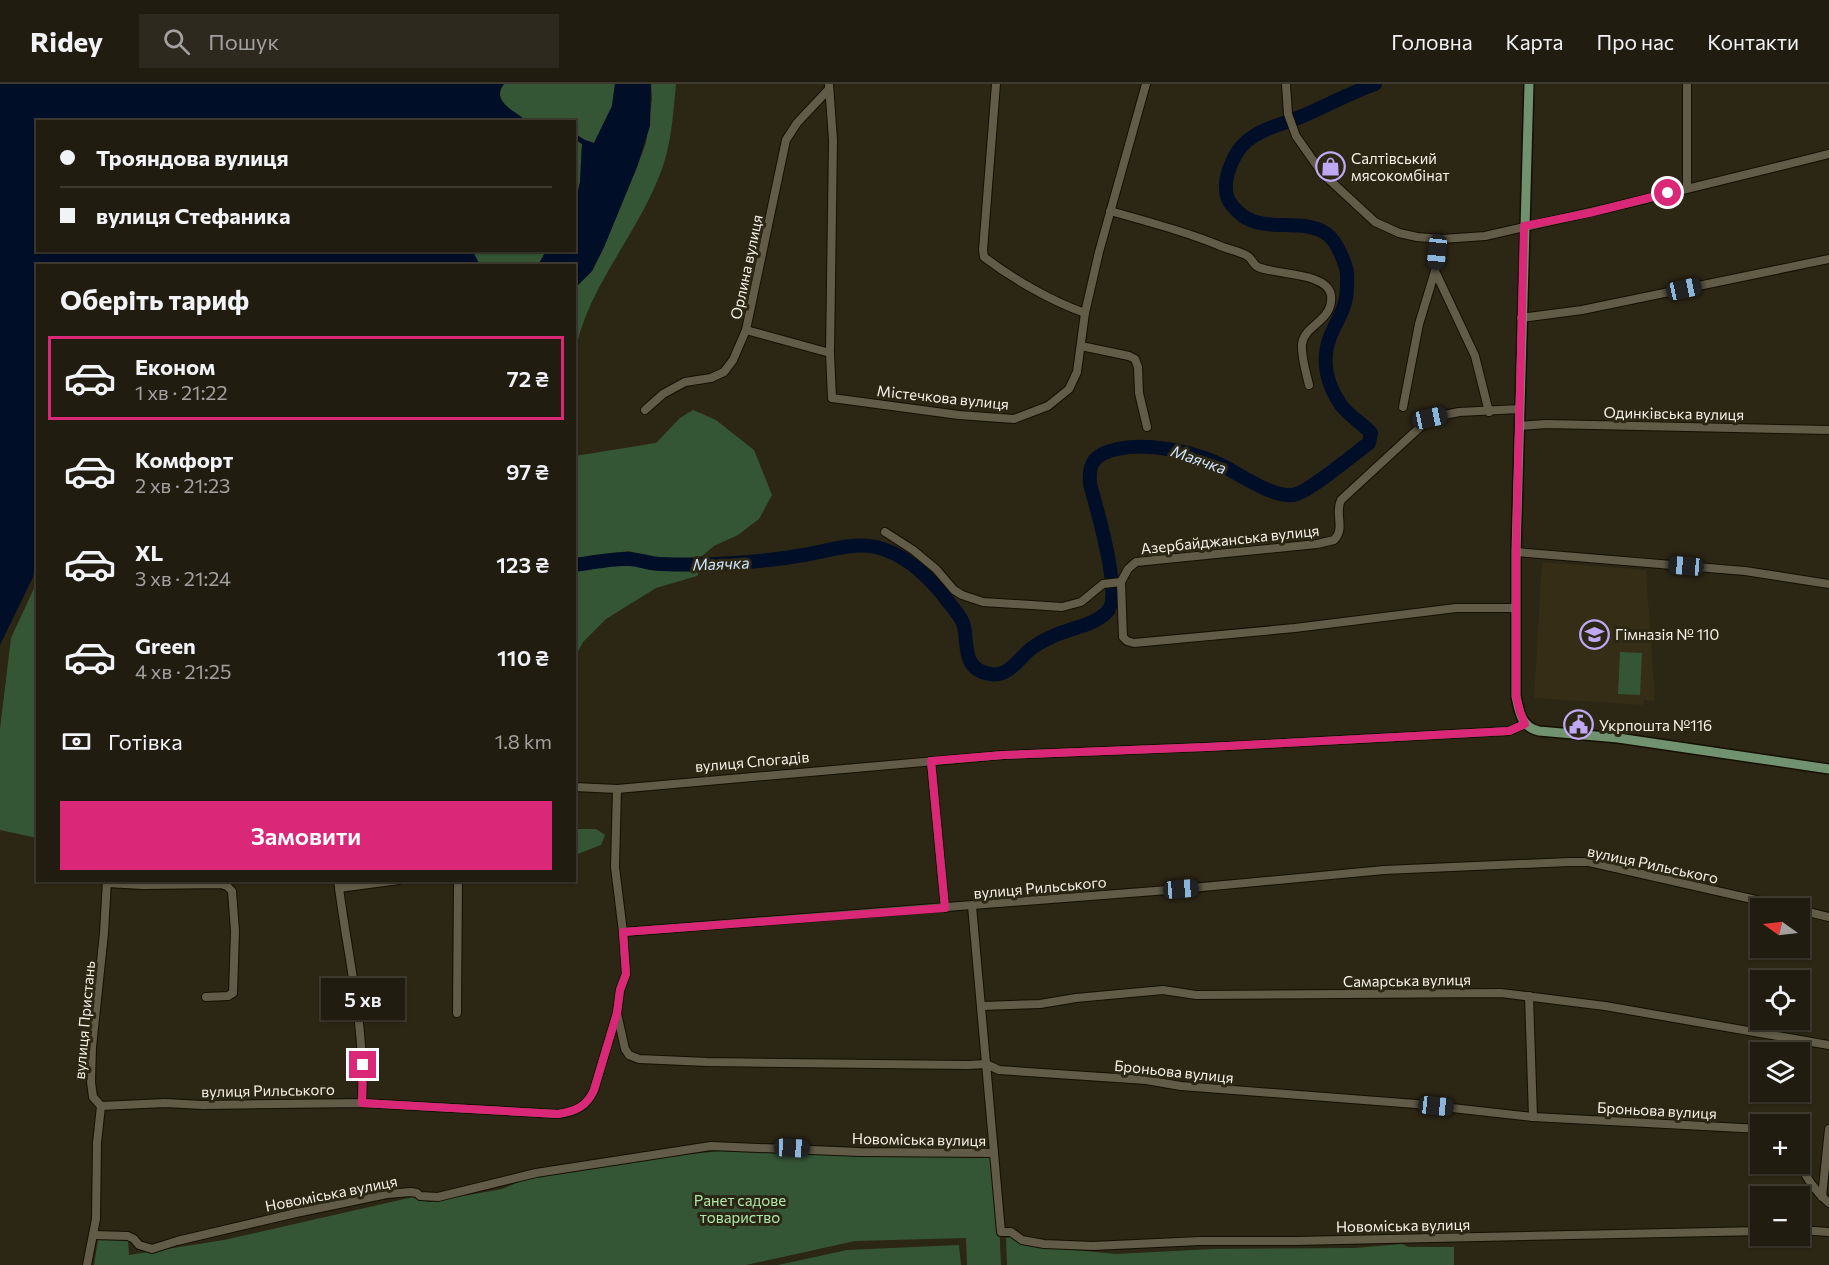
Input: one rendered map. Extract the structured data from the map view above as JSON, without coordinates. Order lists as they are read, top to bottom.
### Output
{
  "streets": {
    "street": [
      "Орлина вулиця",
      "Містечкова вулиця",
      "Одинківська вулиця",
      "Азербайджанська вулиця",
      "вулиця Спогадів",
      "вулиця Рильського",
      "Самарська вулиця",
      "вулиця Пристань",
      "Броньова вулиця",
      "Новоміська вулиця"
    ]
  },
  "crossings": [
    ["Орлина вулиця", "Містечкова вулиця"],
    ["вулиця Рильського", "вулиця Пристань"],
    ["вулиця Рильського", "Броньова вулиця"],
    ["вулиця Пристань", "Новоміська вулиця"]
  ],
  "water": ["Маячка"],
  "parks": ["Ранет садове товариство"],
  "places": {
    "shop": ["Салтівський мясокомбінат"],
    "school or university": ["Гімназія № 110"],
    "public building": ["Укрпошта №116"]
  },
  "north": "left",
  "page": {
    "header": "Ridey",
    "search": "Пошук",
    "nav": [
      "Головна",
      "Карта",
      "Про нас",
      "Контакти"
    ],
    "banner": ["Трояндова вулиця", "вулиця Стефаника"],
    "heading": "Оберіть тариф",
    "list": [
      {
        "name": "Економ",
        "note": "1 хв · 21:22",
        "value": "72 ₴"
      },
      {
        "name": "Комфорт",
        "note": "2 хв · 21:23",
        "value": "97 ₴"
      },
      {
        "name": "XL",
        "note": "3 хв · 21:24",
        "value": "123 ₴"
      },
      {
        "name": "Green",
        "note": "4 хв · 21:25",
        "value": "110 ₴"
      }
    ],
    "pay": ["Готівка", "1.8 km"],
    "buttons": "Замовити",
    "map_buttons": ["+", "−"],
    "bubble": "5 хв"
  }
}
